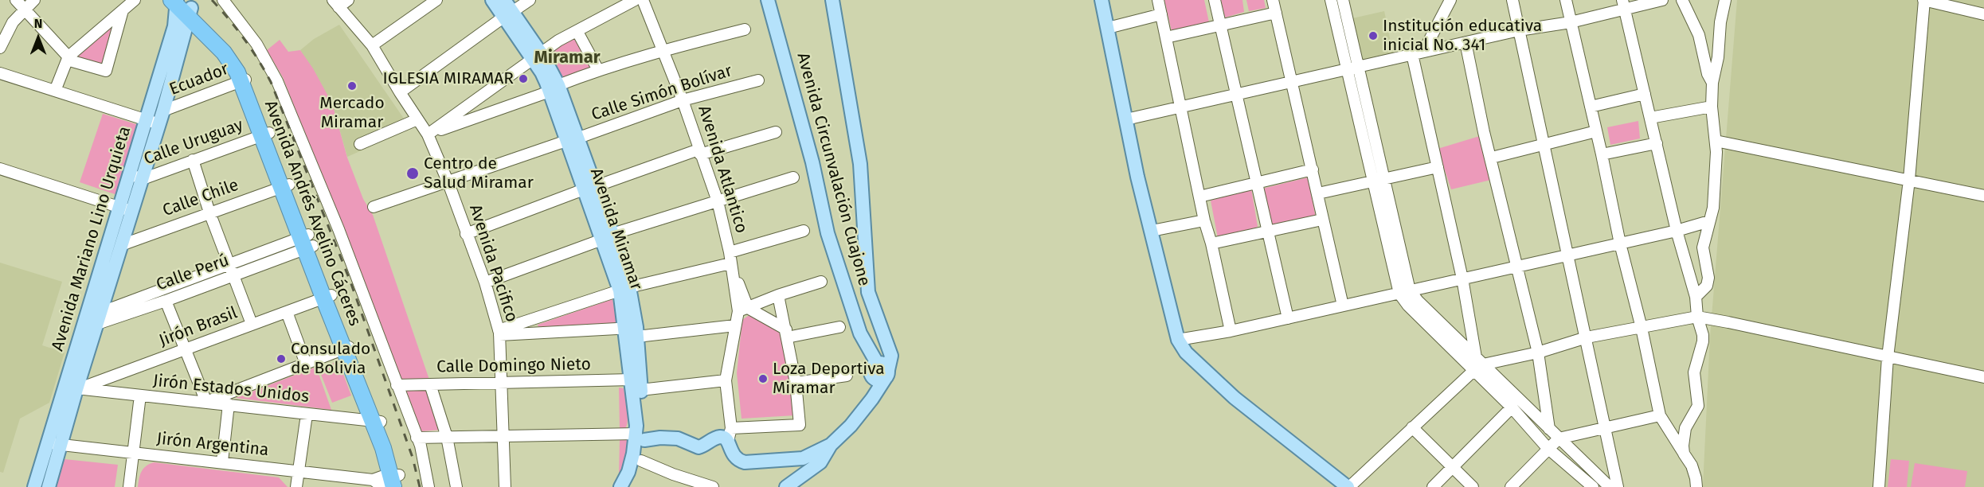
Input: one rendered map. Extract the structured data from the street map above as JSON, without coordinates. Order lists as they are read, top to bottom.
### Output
{
  "streets": {
    "highway": ["Avenida Andrés Avelino Cáceres"],
    "main road": ["Avenida Circunvalación Cuajone", "Avenida Miramar", "Avenida Mariano Lino Urquieta"],
    "street": [
      "Ecuador",
      "Calle Simón Bolívar",
      "Calle Uruguay",
      "Avenida Atlantico",
      "Calle Chile",
      "Avenida Pacifico",
      "Calle Perú",
      "Jirón Brasil",
      "Calle Domingo Nieto",
      "Jirón Estados Unidos",
      "Jirón Argentina"
    ]
  },
  "crossings": [
    ["Ecuador", "Avenida Andrés Avelino Cáceres"],
    ["Ecuador", "Avenida Mariano Lino Urquieta"],
    ["Calle Simón Bolívar", "Avenida Atlantico"],
    ["Calle Simón Bolívar", "Avenida Miramar"],
    ["Calle Simón Bolívar", "Avenida Pacifico"],
    ["Calle Uruguay", "Avenida Andrés Avelino Cáceres"],
    ["Calle Uruguay", "Avenida Mariano Lino Urquieta"],
    ["Calle Chile", "Avenida Andrés Avelino Cáceres"],
    ["Calle Chile", "Avenida Mariano Lino Urquieta"],
    ["Avenida Andrés Avelino Cáceres", "Avenida Mariano Lino Urquieta"],
    ["Avenida Andrés Avelino Cáceres", "Calle Perú"],
    ["Avenida Andrés Avelino Cáceres", "Jirón Brasil"],
    ["Avenida Andrés Avelino Cáceres", "Jirón Estados Unidos"],
    ["Avenida Andrés Avelino Cáceres", "Jirón Argentina"],
    ["Avenida Miramar", "Calle Domingo Nieto"],
    ["Avenida Mariano Lino Urquieta", "Calle Perú"],
    ["Avenida Mariano Lino Urquieta", "Jirón Brasil"],
    ["Avenida Mariano Lino Urquieta", "Jirón Estados Unidos"],
    ["Avenida Mariano Lino Urquieta", "Jirón Argentina"],
    ["Avenida Pacifico", "Calle Domingo Nieto"],
    ["Jirón Brasil", "Jirón Estados Unidos"]
  ],
  "districts": ["Miramar"],
  "places": [
    "Institución educativa inicial No. 341",
    "IGLESIA MIRAMAR",
    "Mercado Miramar",
    "Centro de Salud Miramar",
    "Consulado de Bolivia",
    "Loza Deportiva Miramar"
  ],
  "north": "top"
}
